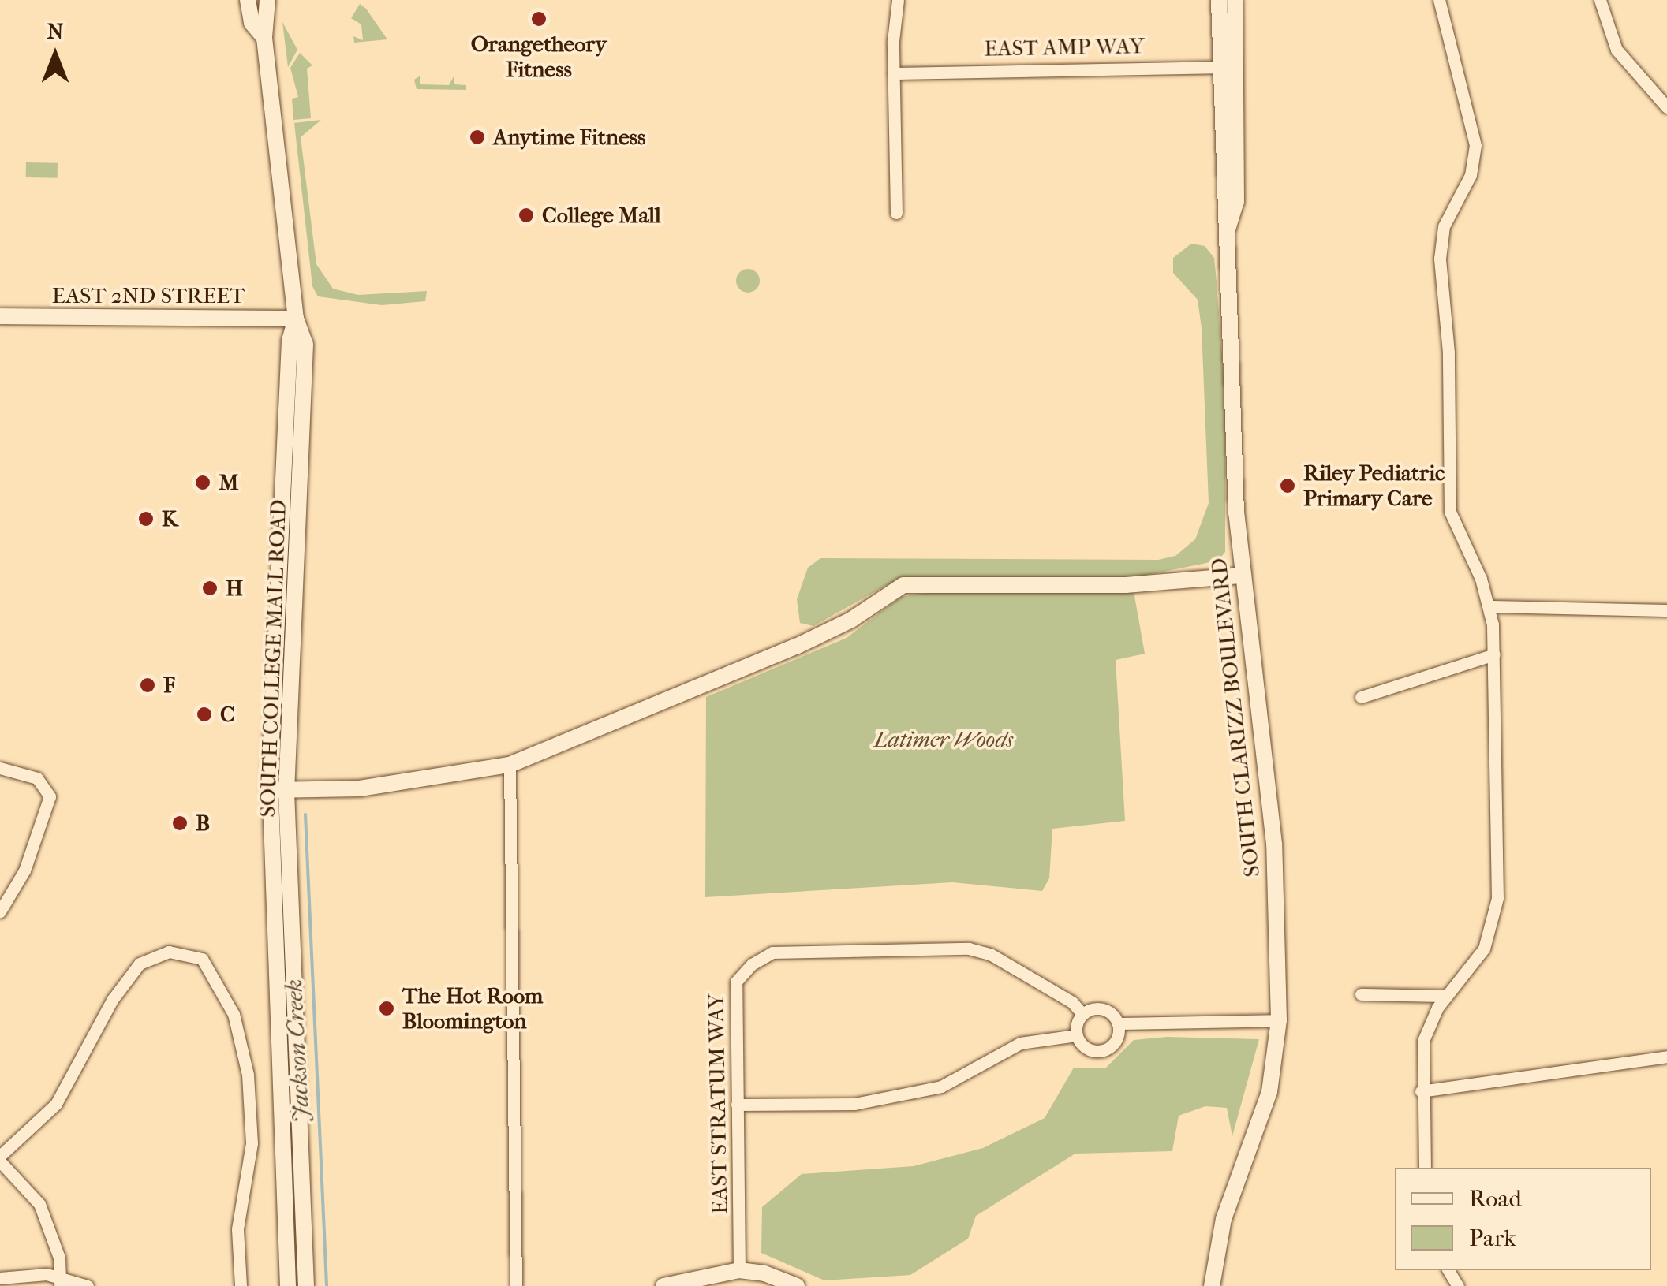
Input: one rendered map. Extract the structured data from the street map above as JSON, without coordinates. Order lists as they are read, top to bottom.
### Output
{
  "streets": {
    "street": [
      "EAST AMP WAY",
      "EAST 2ND STREET",
      "SOUTH COLLEGE MALL ROAD",
      "SOUTH CLARIZZ BOULEVARD",
      "EAST STRATUM WAY"
    ]
  },
  "crossings": [
    ["EAST AMP WAY", "SOUTH CLARIZZ BOULEVARD"],
    ["EAST 2ND STREET", "SOUTH COLLEGE MALL ROAD"]
  ],
  "water": ["Jackson Creek"],
  "parks": ["Latimer Woods"],
  "places": [
    "Orangetheory Fitness",
    "Anytime Fitness",
    "College Mall",
    "M",
    "Riley Pediatric Primary Care",
    "K",
    "H",
    "F",
    "C",
    "B",
    "The Hot Room Bloomington"
  ],
  "legend": ["Road", "Park"],
  "north": "top"
}
